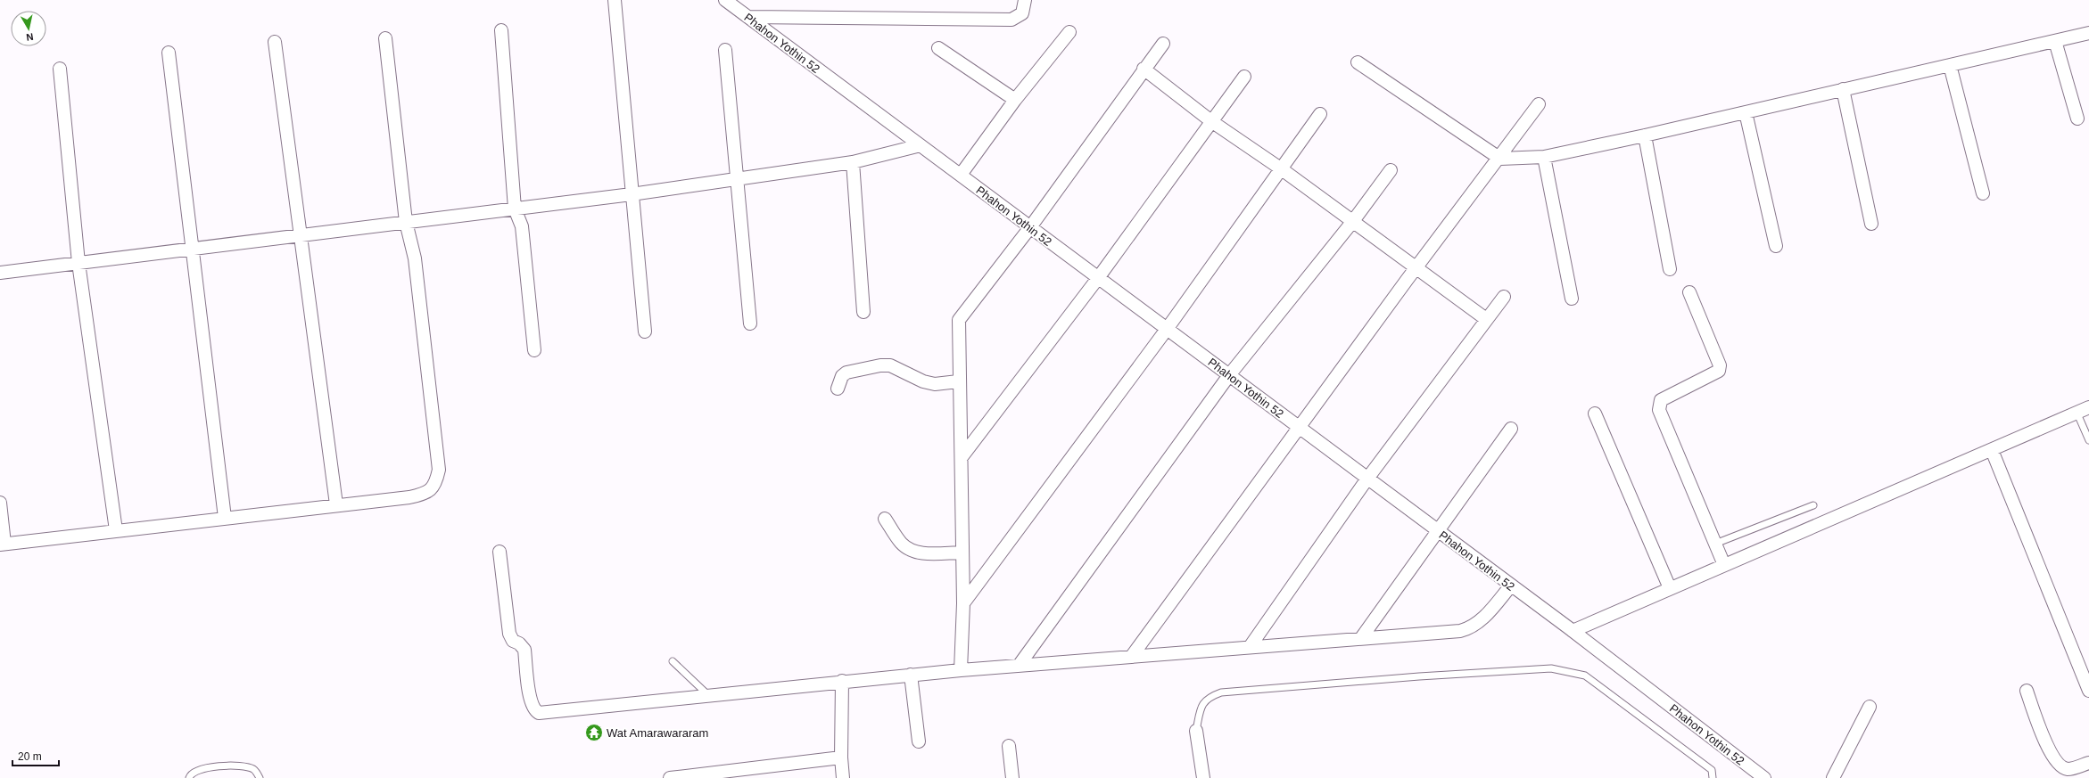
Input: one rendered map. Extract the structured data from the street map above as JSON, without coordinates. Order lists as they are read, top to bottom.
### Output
{
  "streets": {
    "street": ["Phahon Yothin 52"]
  },
  "places": {
    "temple": ["Wat Amarawararam"]
  },
  "scale_bar": "20 m",
  "north": "bottom"
}
